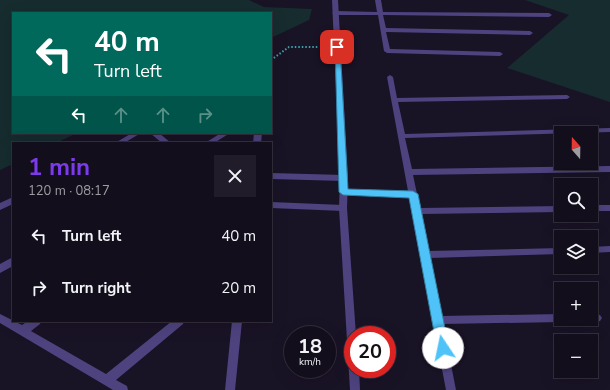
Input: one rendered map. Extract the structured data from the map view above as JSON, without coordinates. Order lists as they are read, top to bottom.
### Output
{
  "north": "top",
  "page": {
    "turn": ["40 m", "Turn left"],
    "map_buttons": ["+", "−"],
    "heading": ["1 min", "120 m · 08:17"],
    "list": [
      {
        "name": "Turn left",
        "value": "40 m"
      },
      {
        "name": "Turn right",
        "value": "20 m"
      }
    ],
    "speed": "18 km/h",
    "limit": "20"
  }
}
